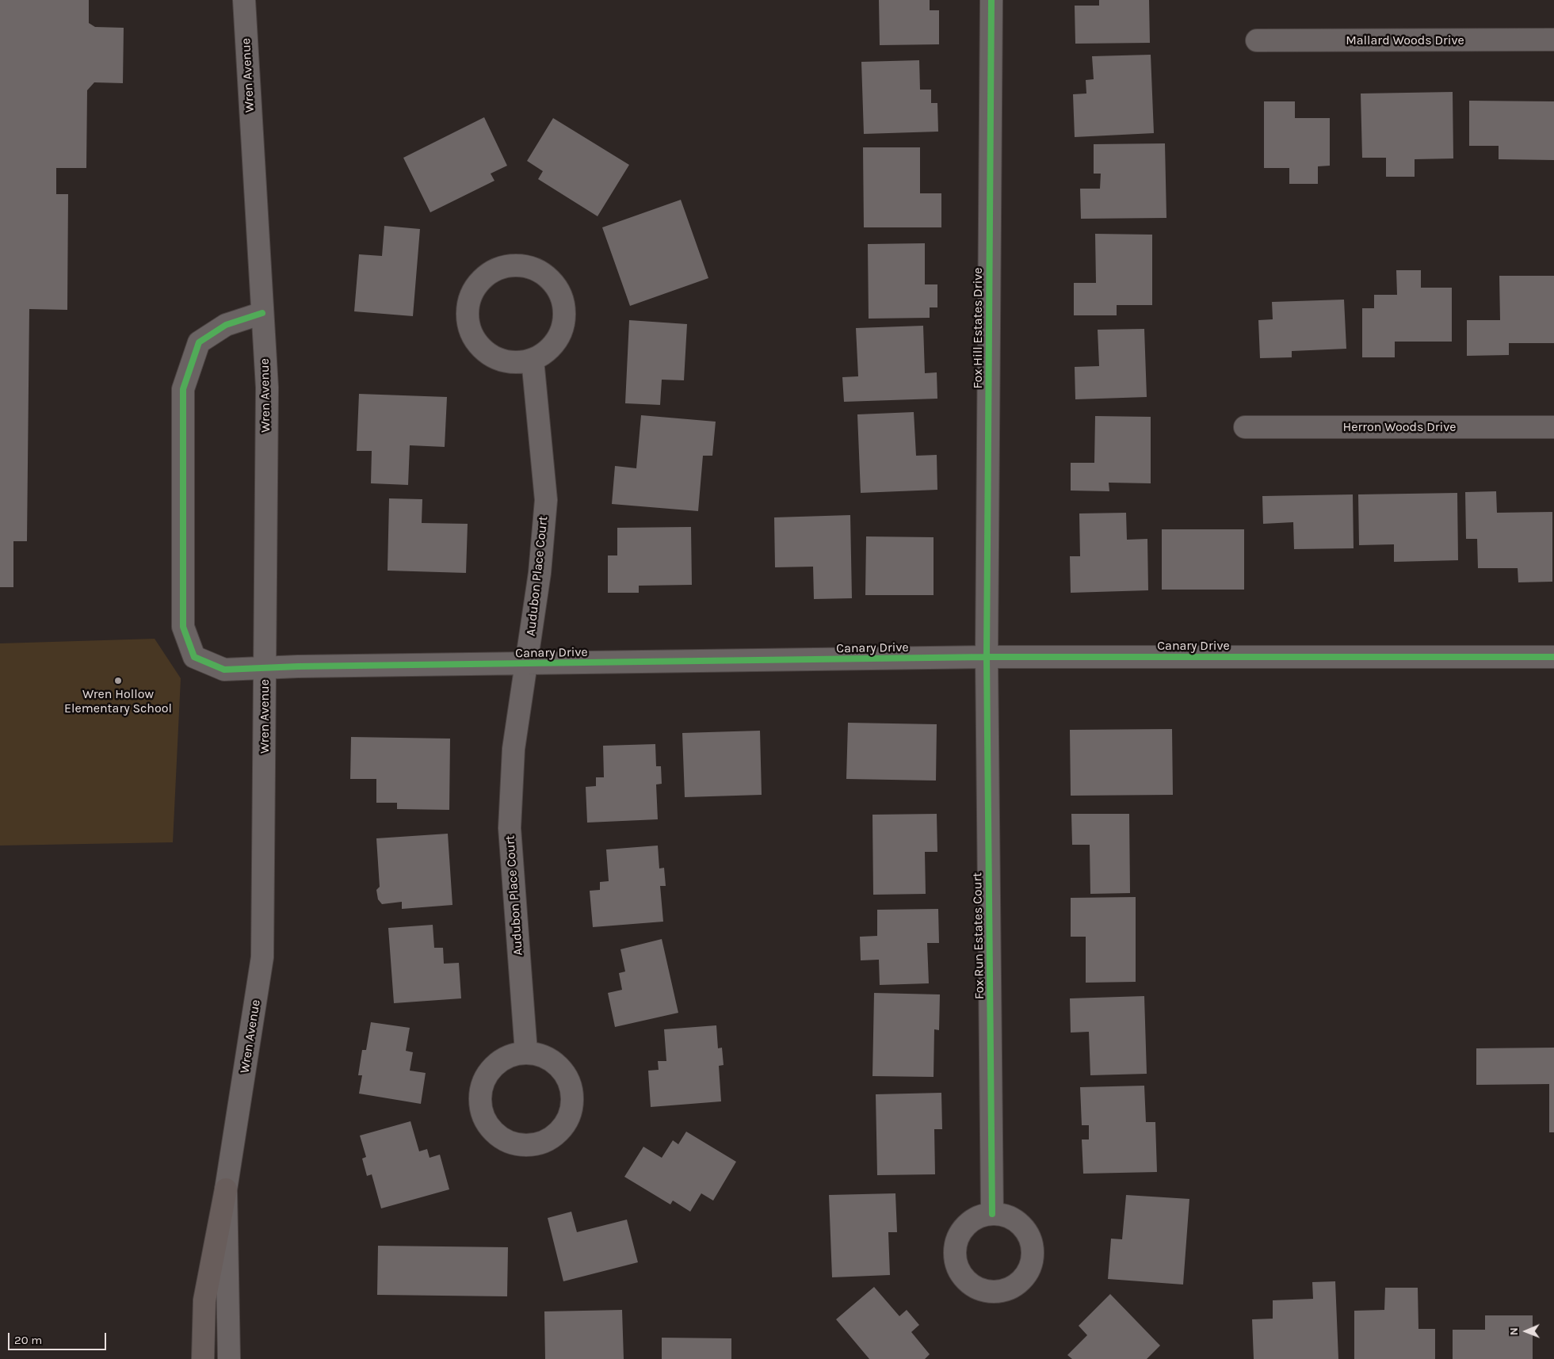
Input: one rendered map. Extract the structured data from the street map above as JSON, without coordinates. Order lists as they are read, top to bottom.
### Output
{
  "streets": {
    "street": [
      "Mallard Woods Drive",
      "Wren Avenue",
      "Fox Hill Estates Drive",
      "Herron Woods Drive",
      "Audubon Place Court",
      "Canary Drive",
      "Fox Run Estates Court"
    ]
  },
  "crossings": [
    ["Wren Avenue", "Canary Drive"],
    ["Fox Hill Estates Drive", "Canary Drive"],
    ["Fox Hill Estates Drive", "Fox Run Estates Court"],
    ["Audubon Place Court", "Canary Drive"],
    ["Canary Drive", "Fox Run Estates Court"]
  ],
  "places": ["Wren Hollow Elementary School"],
  "scale_bar": "20 m",
  "north": "left"
}
